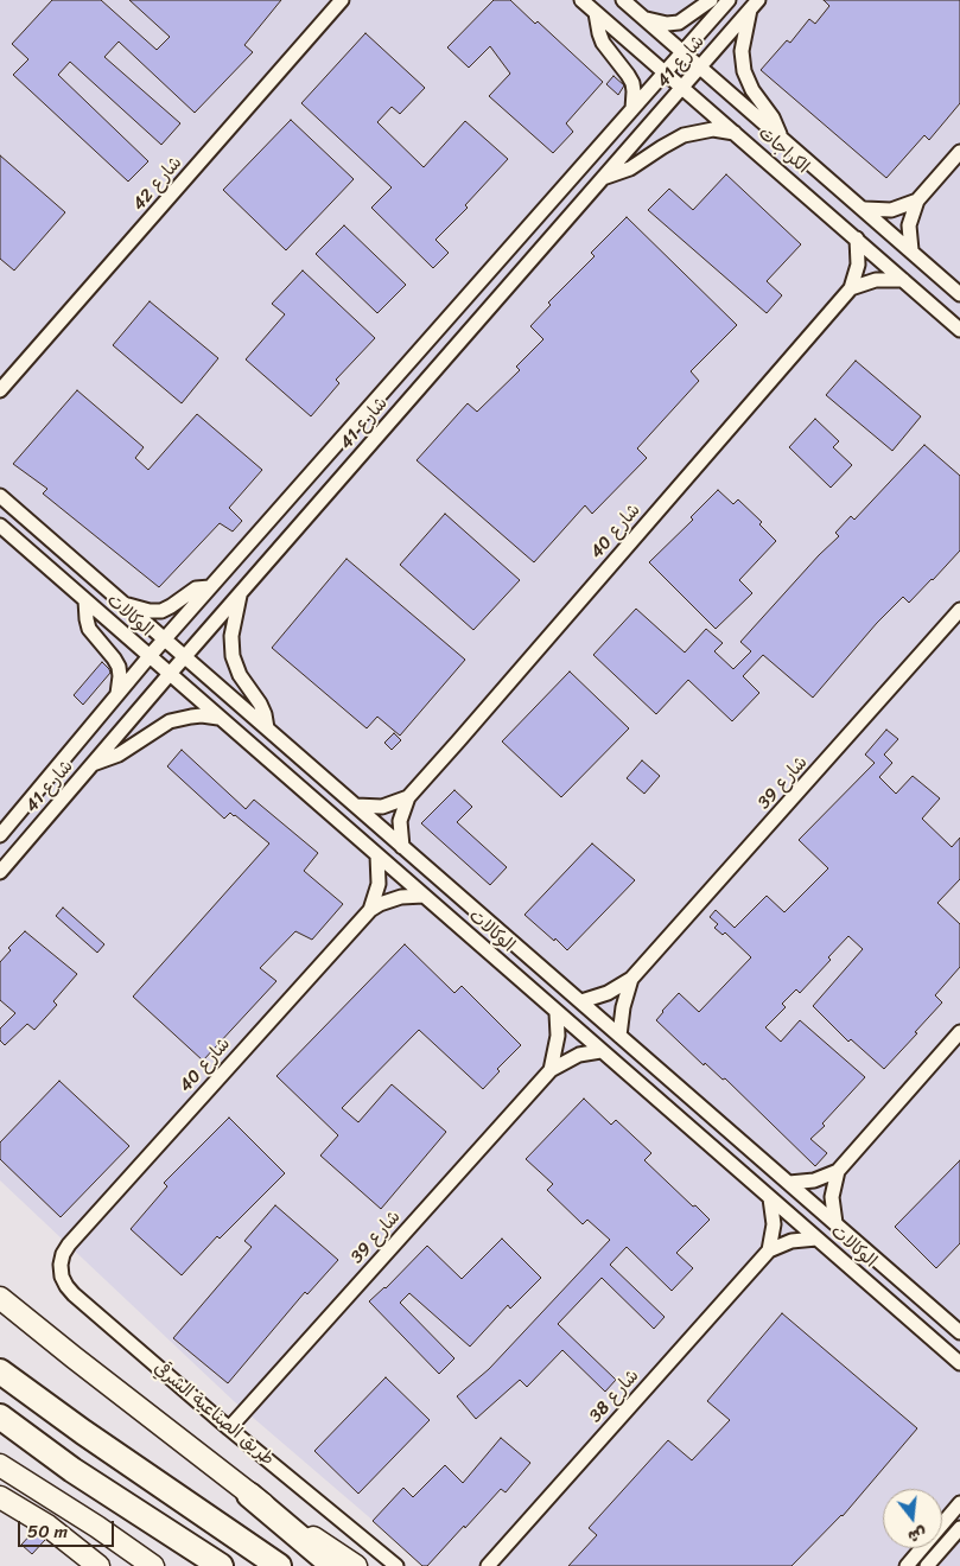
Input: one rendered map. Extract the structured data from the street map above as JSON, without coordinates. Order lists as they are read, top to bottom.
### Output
{
  "streets": {
    "street": [
      "شارع 41",
      "الكراجات",
      "شارع 42",
      "شارع 40",
      "الوكالات",
      "شارع 39",
      "شارع 38",
      "طريق الصناعية الشرقي"
    ]
  },
  "crossings": [
    ["شارع 41", "الكراجات"],
    ["شارع 41", "الوكالات"],
    ["الكراجات", "شارع 40"],
    ["شارع 40", "الوكالات"],
    ["شارع 40", "طريق الصناعية الشرقي"],
    ["الوكالات", "شارع 39"],
    ["الوكالات", "شارع 38"],
    ["شارع 39", "طريق الصناعية الشرقي"]
  ],
  "scale_bar": "50 m",
  "north": "bottom"
}
